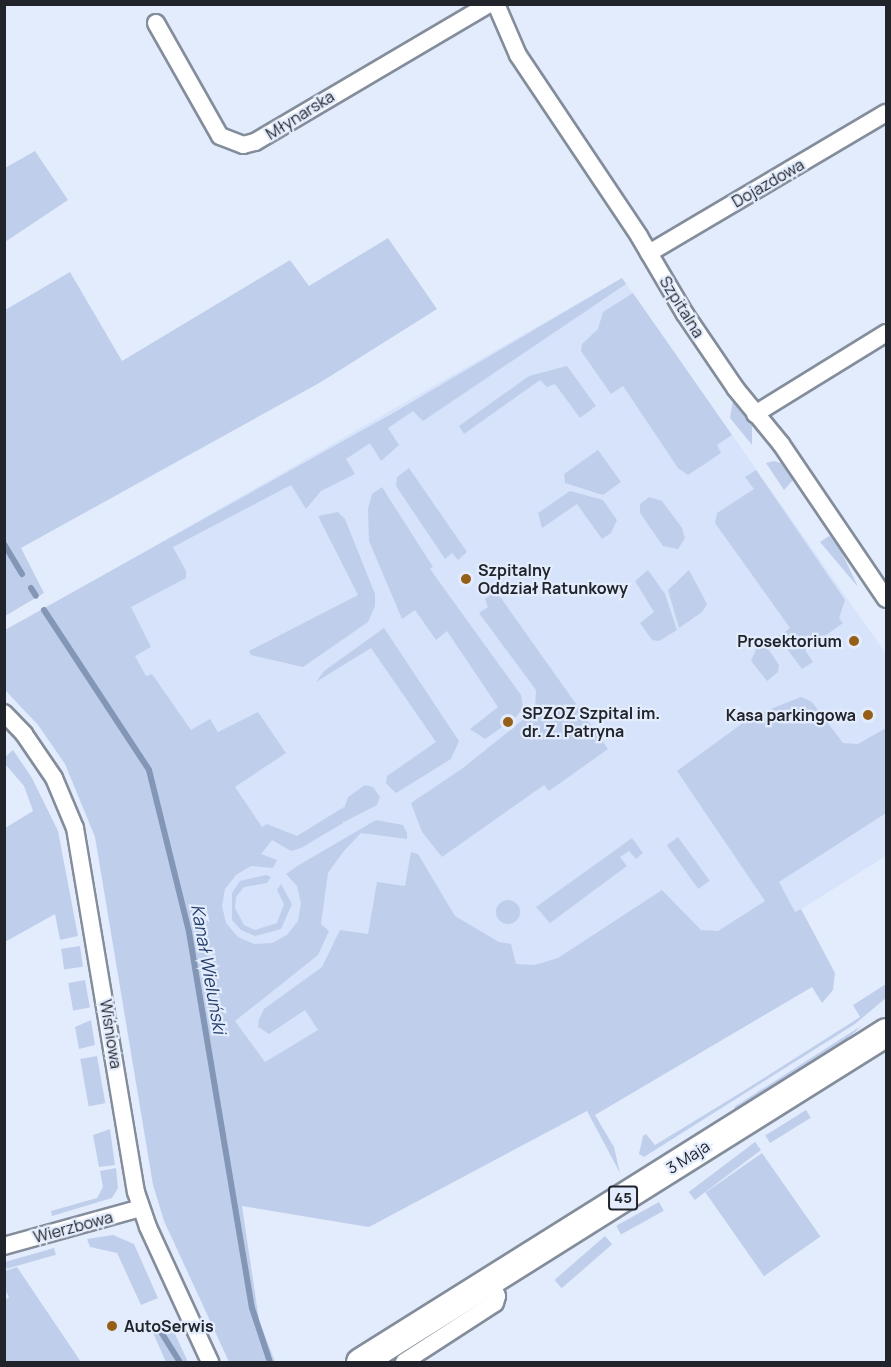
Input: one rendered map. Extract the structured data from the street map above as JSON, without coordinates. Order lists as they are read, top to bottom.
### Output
{
  "streets": {
    "main road": ["3 Maja", "45"],
    "street": [
      "Młynarska",
      "Dojazdowa",
      "Szpitalna",
      "Wiśniowa",
      "Wierzbowa"
    ]
  },
  "crossings": [
    ["Dojazdowa", "Szpitalna"],
    ["Wiśniowa", "Wierzbowa"]
  ],
  "water": ["Kanał Wieluński"],
  "places": [
    "Szpitalny Oddział Ratunkowy",
    "Prosektorium",
    "Kasa parkingowa",
    "SPZOZ Szpital im. dr. Z. Patryna",
    "AutoSerwis"
  ]
}
